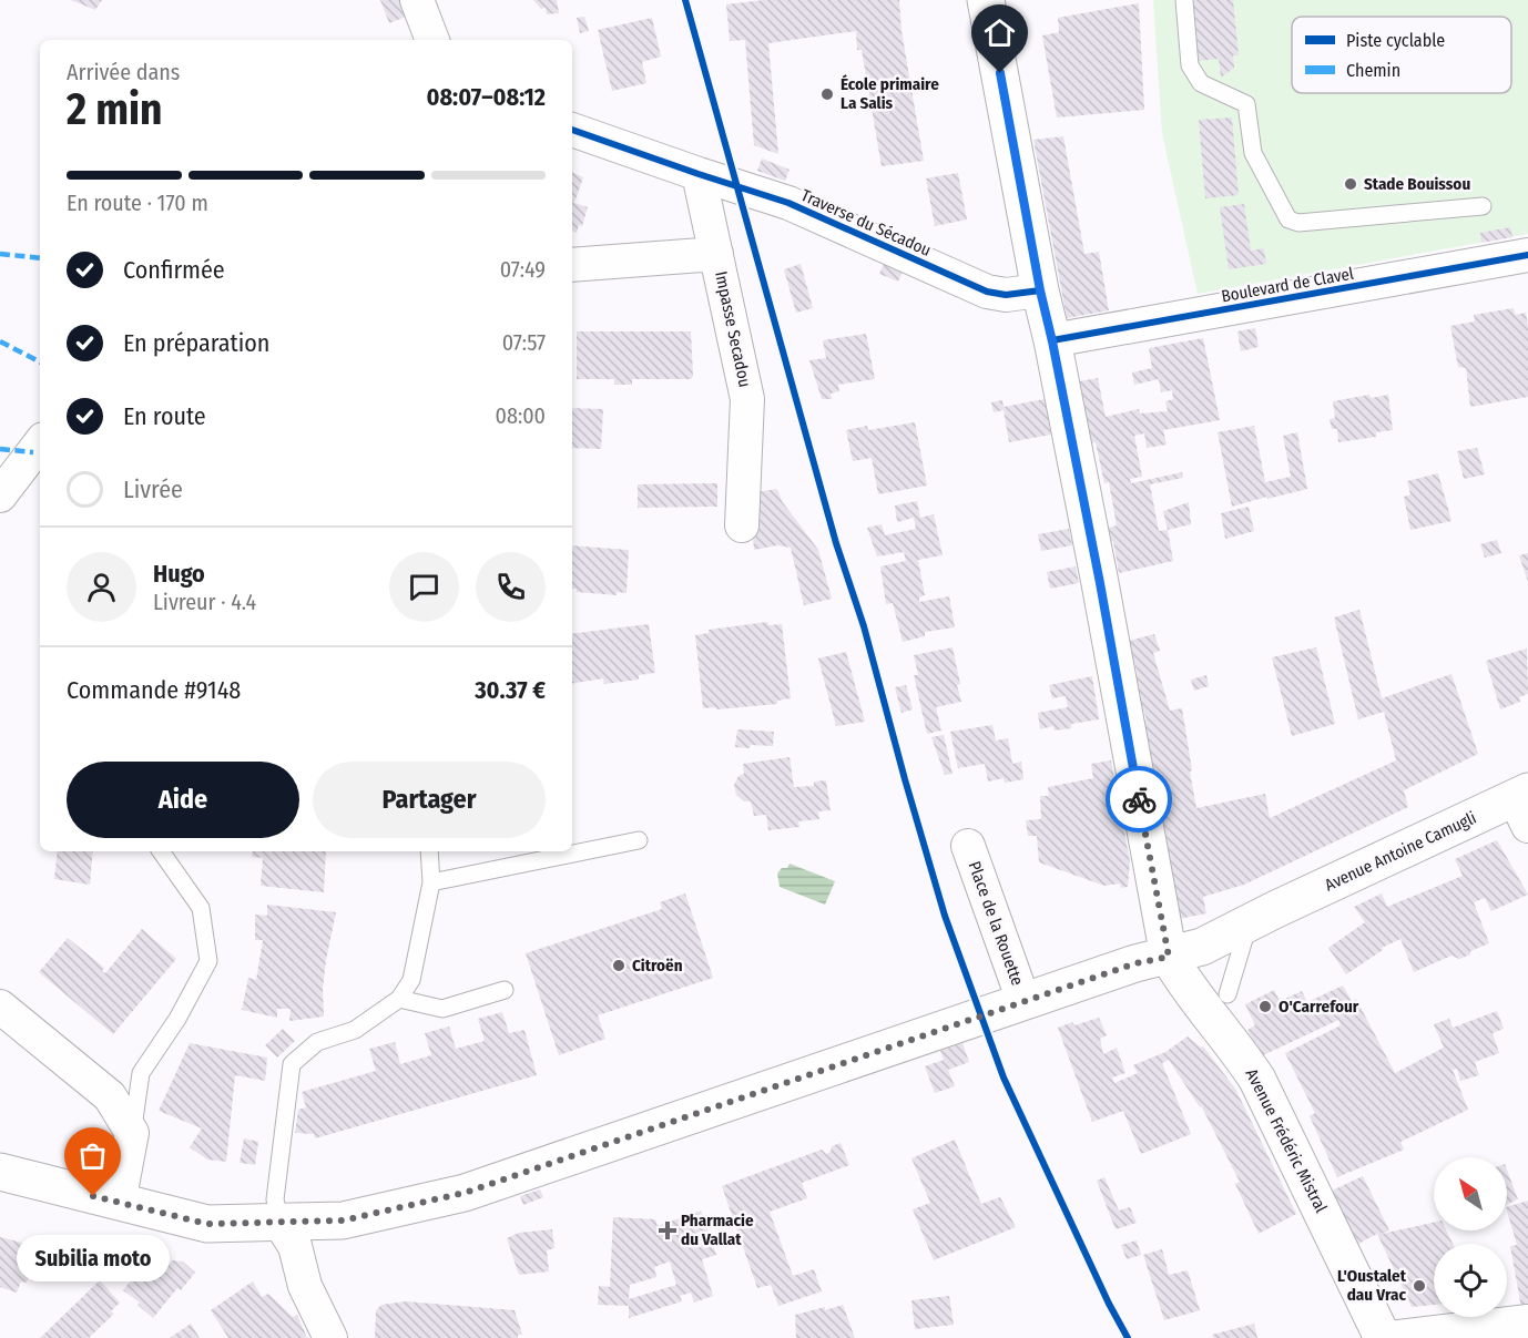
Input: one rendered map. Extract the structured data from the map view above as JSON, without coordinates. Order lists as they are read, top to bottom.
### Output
{
  "streets": {
    "main road": ["Avenue Antoine Camugli", "Avenue Frédéric Mistral"],
    "street": [
      "Traverse du Sécadou",
      "Boulevard de Clavel",
      "Impasse Secadou",
      "Place de la Rouette"
    ]
  },
  "crossings": [
    ["Traverse du Sécadou", "Impasse Secadou"],
    ["Traverse du Sécadou", "Avenue Frédéric Mistral"],
    ["Boulevard de Clavel", "Avenue Frédéric Mistral"],
    ["Avenue Antoine Camugli", "Place de la Rouette"],
    ["Avenue Antoine Camugli", "Avenue Frédéric Mistral"]
  ],
  "places": {
    "other": [
      "École primaire La Salis",
      "Stade Bouissou",
      "Citroën",
      "O'Carrefour",
      "Subilia moto",
      "L'Oustalet dau Vrac"
    ],
    "health": ["Pharmacie du Vallat"]
  },
  "legend": ["Piste cyclable", "Chemin"],
  "north": "top left",
  "page": {
    "heading": ["2 min", "Arrivée dans", "08:07–08:12"],
    "panel": [
      "Hugo",
      "Livreur · 4.4",
      "Commande #9148",
      "30.37 €"
    ],
    "bar": "En route · 170 m",
    "list": [
      ["Confirmée", "07:49"],
      ["En préparation", "07:57"],
      ["En route", "08:00"],
      "Livrée"
    ],
    "buttons": ["Aide", "Partager"],
    "bubble": "Subilia moto"
  }
}
